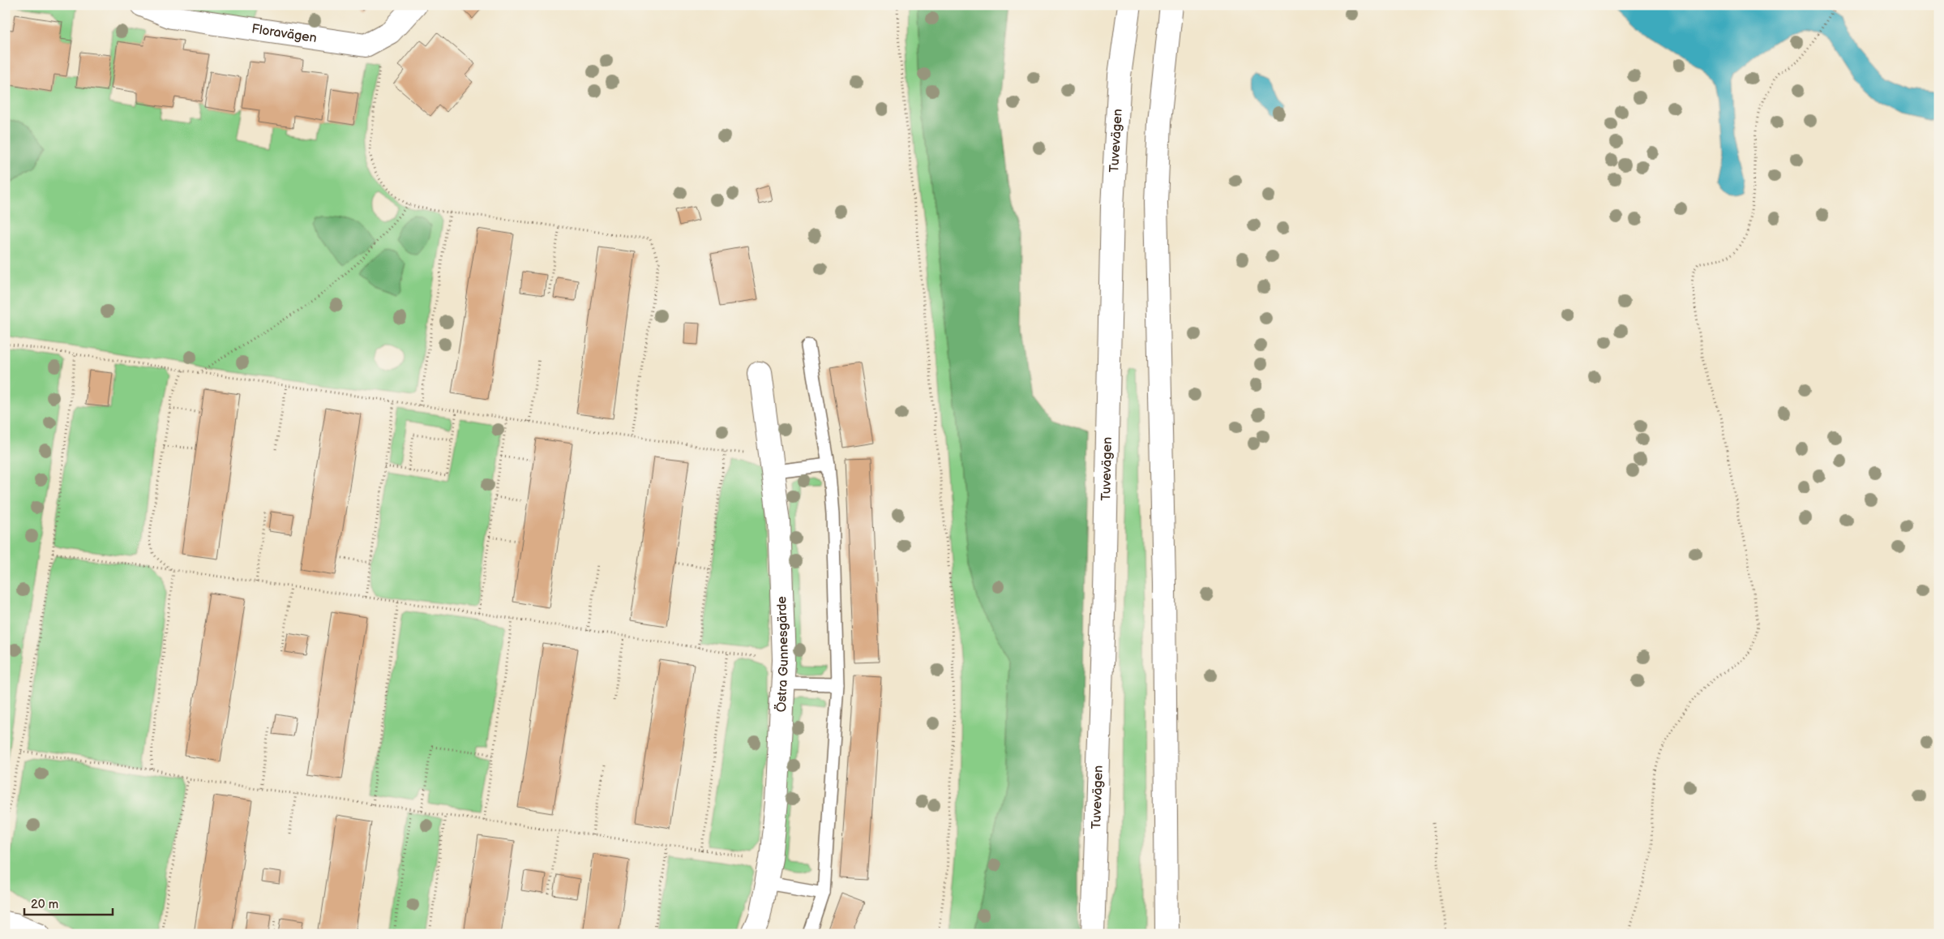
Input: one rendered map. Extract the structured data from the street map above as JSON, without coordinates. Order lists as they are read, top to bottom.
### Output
{
  "streets": {
    "main road": ["Floravägen", "Tuvevägen", "Östra Gunnesgärde"]
  },
  "scale_bar": "20 m"
}
